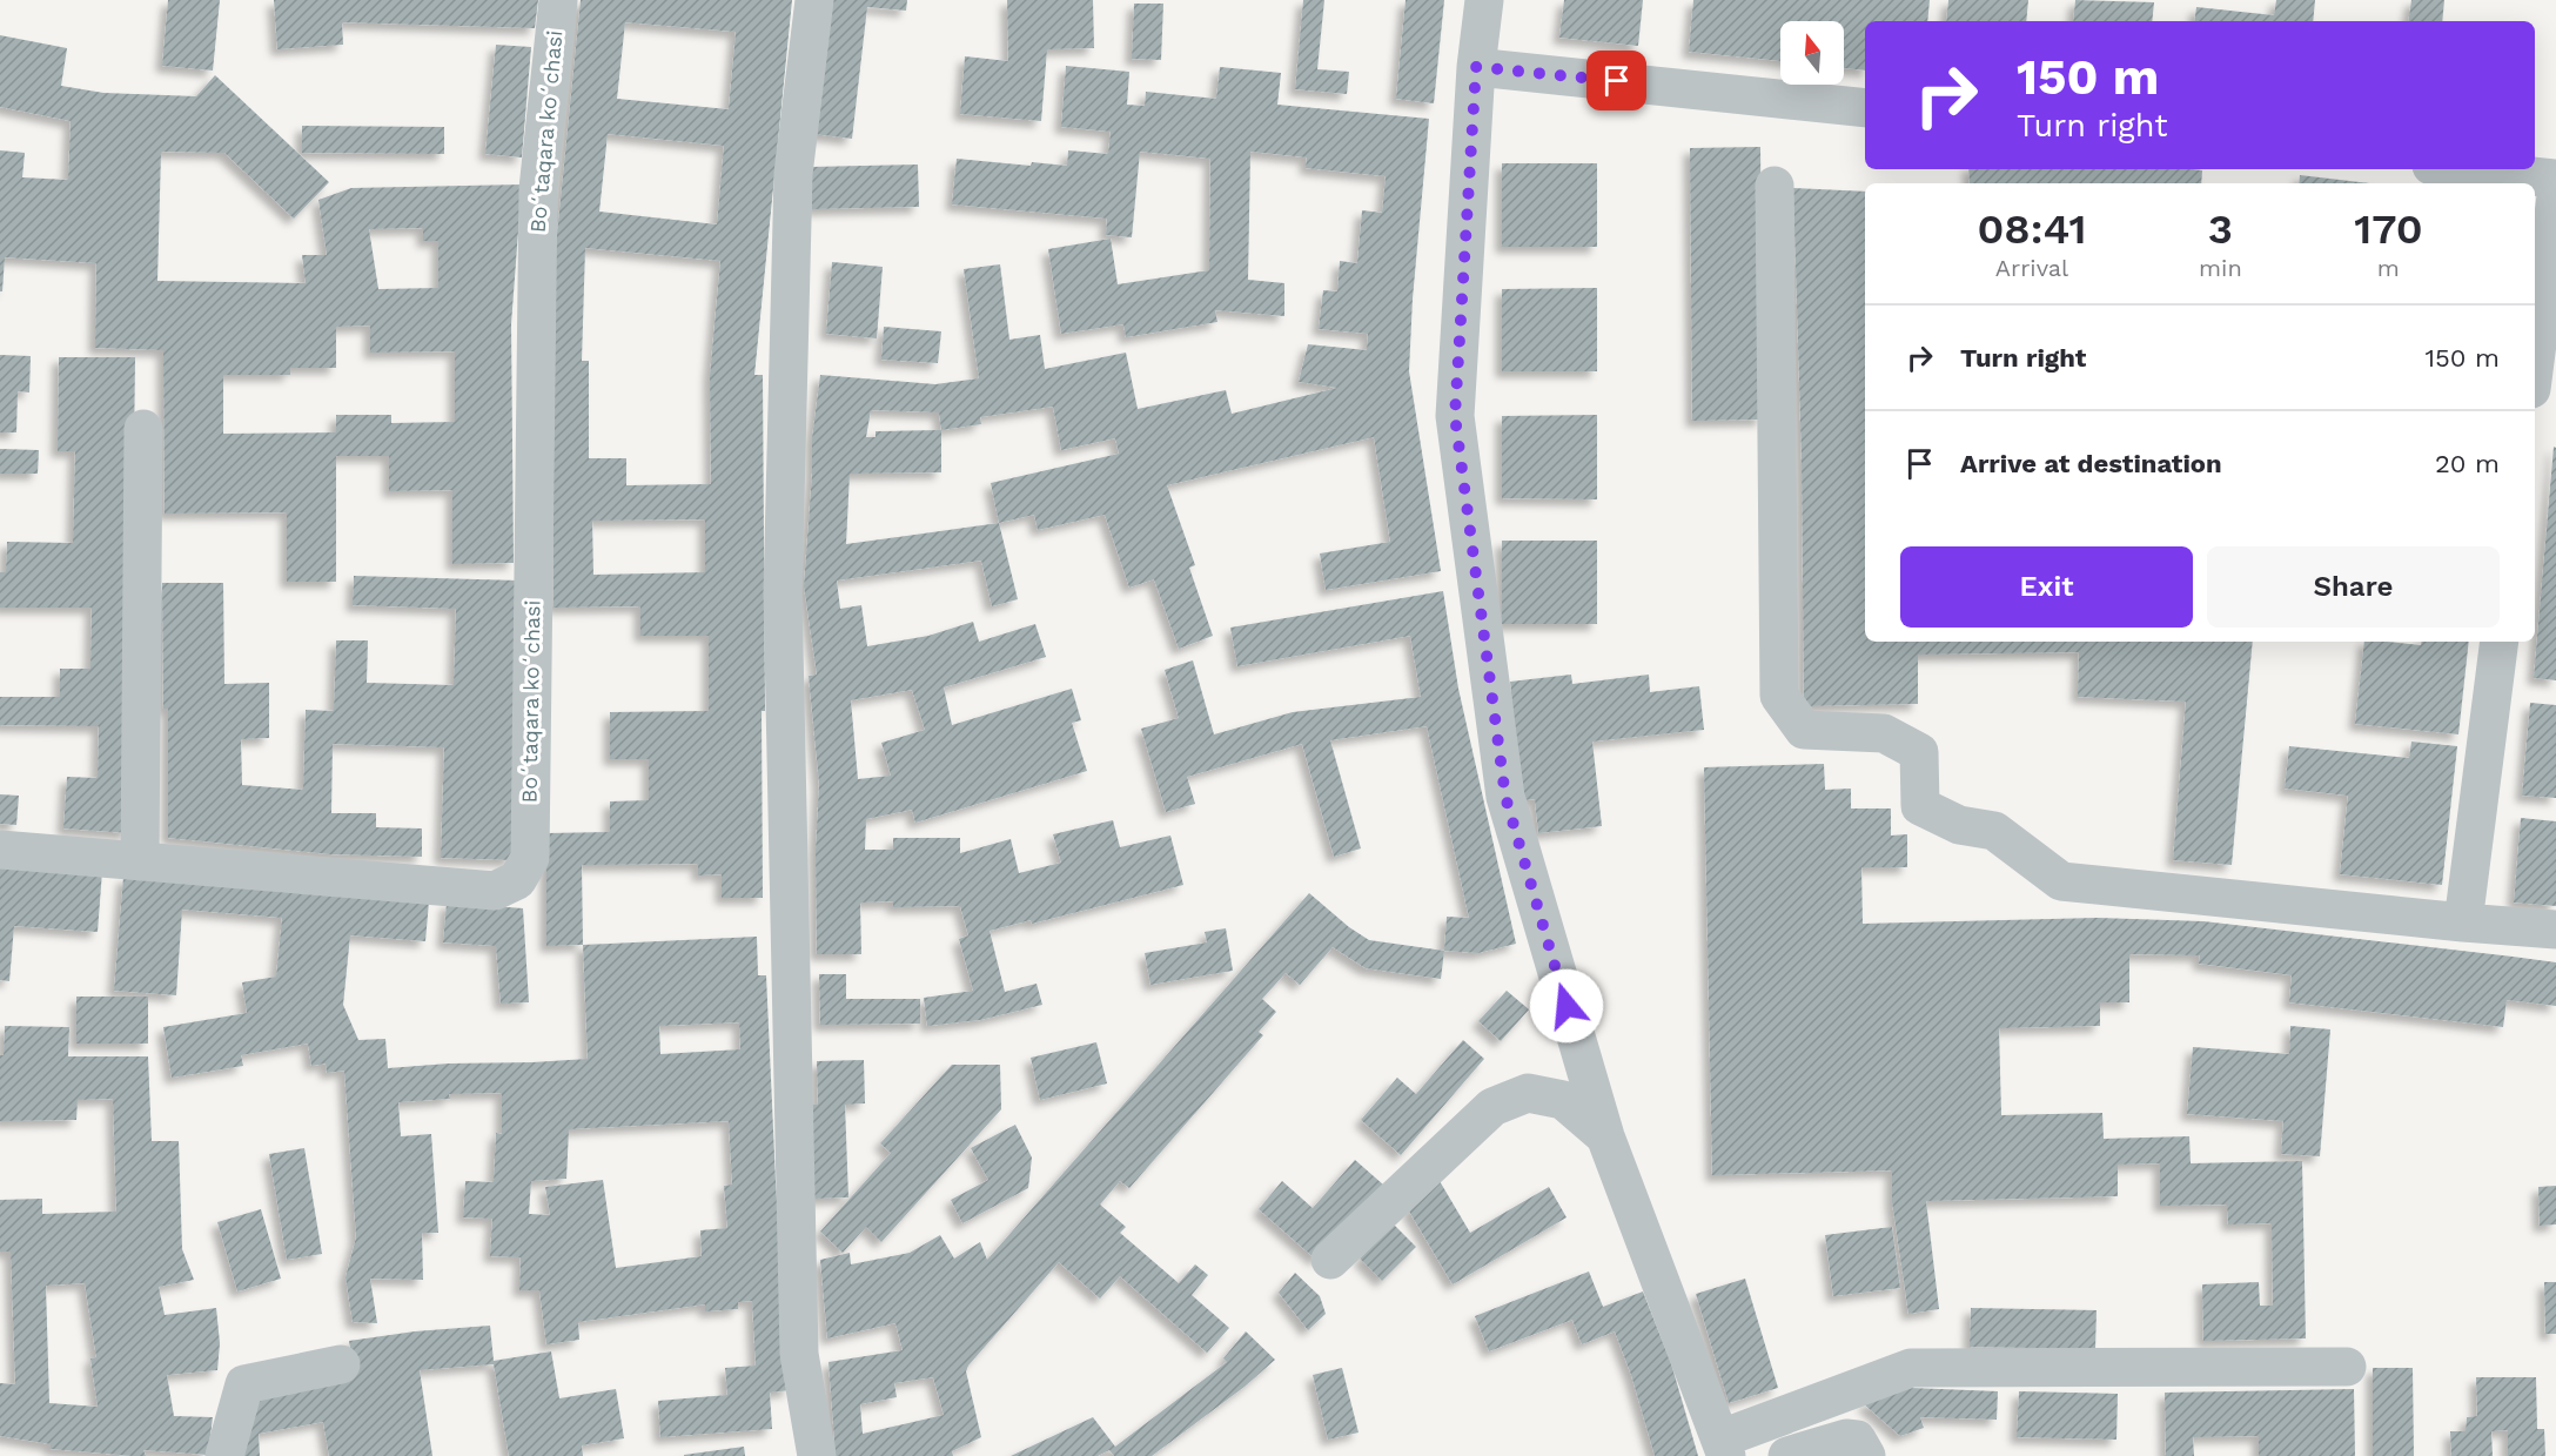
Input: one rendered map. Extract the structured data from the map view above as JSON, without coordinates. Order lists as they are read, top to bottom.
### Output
{
  "streets": {
    "street": ["Boʻtaqara koʻchasi"]
  },
  "north": "top",
  "page": {
    "turn": ["150 m", "Turn right"],
    "eta": [
      "08:41",
      "Arrival",
      "3",
      "min",
      "170",
      "m"
    ],
    "list": [
      {
        "name": "Turn right",
        "value": "150 m"
      },
      {
        "name": "Arrive at destination",
        "value": "20 m"
      }
    ],
    "buttons": ["Exit", "Share"]
  }
}
